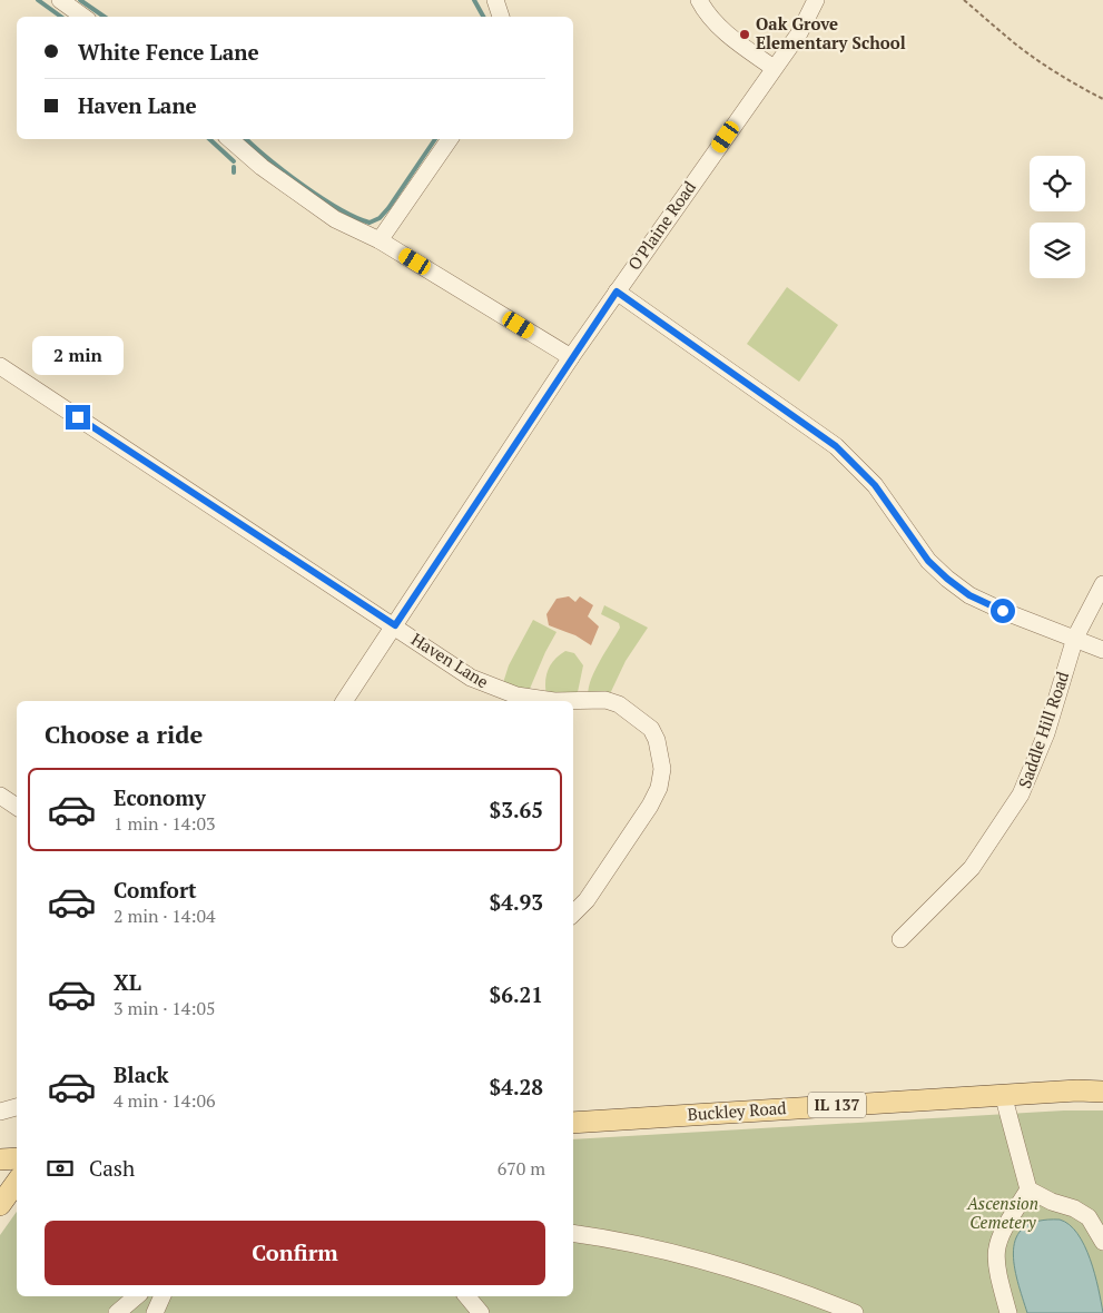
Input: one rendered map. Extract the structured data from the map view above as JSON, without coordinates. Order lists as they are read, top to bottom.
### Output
{
  "streets": {
    "main road": ["IL 137", "Buckley Road"],
    "street": ["O'Plaine Road", "Haven Lane", "Saddle Hill Road"]
  },
  "crossings": [
    ["O'Plaine Road", "Haven Lane"]
  ],
  "parks": ["Ascension Cemetery"],
  "places": ["Oak Grove Elementary School"],
  "page": {
    "banner": ["White Fence Lane", "Haven Lane"],
    "bubble": "2 min",
    "heading": "Choose a ride",
    "list": [
      {
        "name": "Economy",
        "note": "1 min · 14:03",
        "value": "$3.65"
      },
      {
        "name": "Comfort",
        "note": "2 min · 14:04",
        "value": "$4.93"
      },
      {
        "name": "XL",
        "note": "3 min · 14:05",
        "value": "$6.21"
      },
      {
        "name": "Black",
        "note": "4 min · 14:06",
        "value": "$4.28"
      }
    ],
    "pay": ["Cash", "670 m"],
    "buttons": "Confirm"
  }
}
